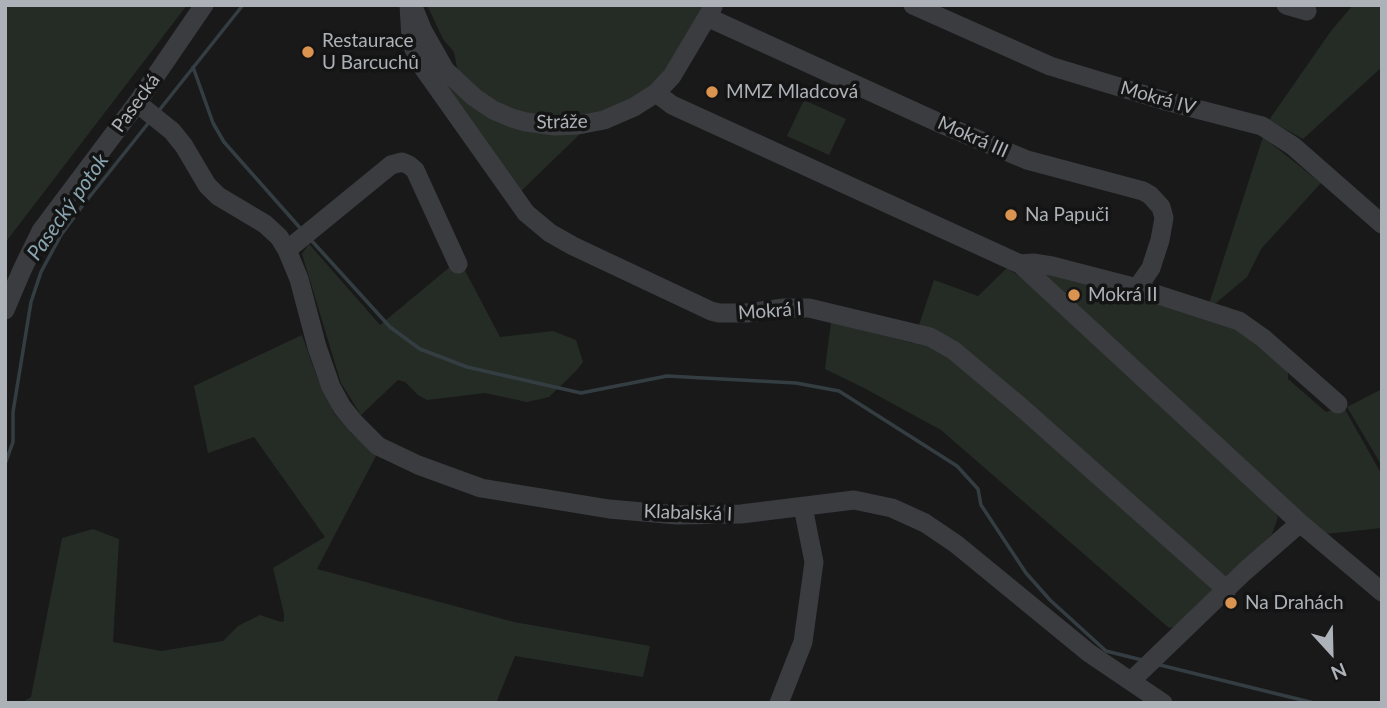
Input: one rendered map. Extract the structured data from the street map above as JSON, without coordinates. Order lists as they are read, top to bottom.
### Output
{
  "streets": {
    "street": [
      "Mokrá IV",
      "Pasecká",
      "Stráže",
      "Mokrá III",
      "Mokrá I",
      "Klabalská I"
    ]
  },
  "crossings": [
    ["Pasecká", "Klabalská I"],
    ["Stráže", "Mokrá III"],
    ["Stráže", "Mokrá I"]
  ],
  "water": ["Pasecký potok"],
  "places": [
    "Restaurace U Barcuchů",
    "MMZ Mladcová",
    "Na Papuči",
    "Mokrá II",
    "Na Drahách"
  ],
  "north": "bottom"
}
